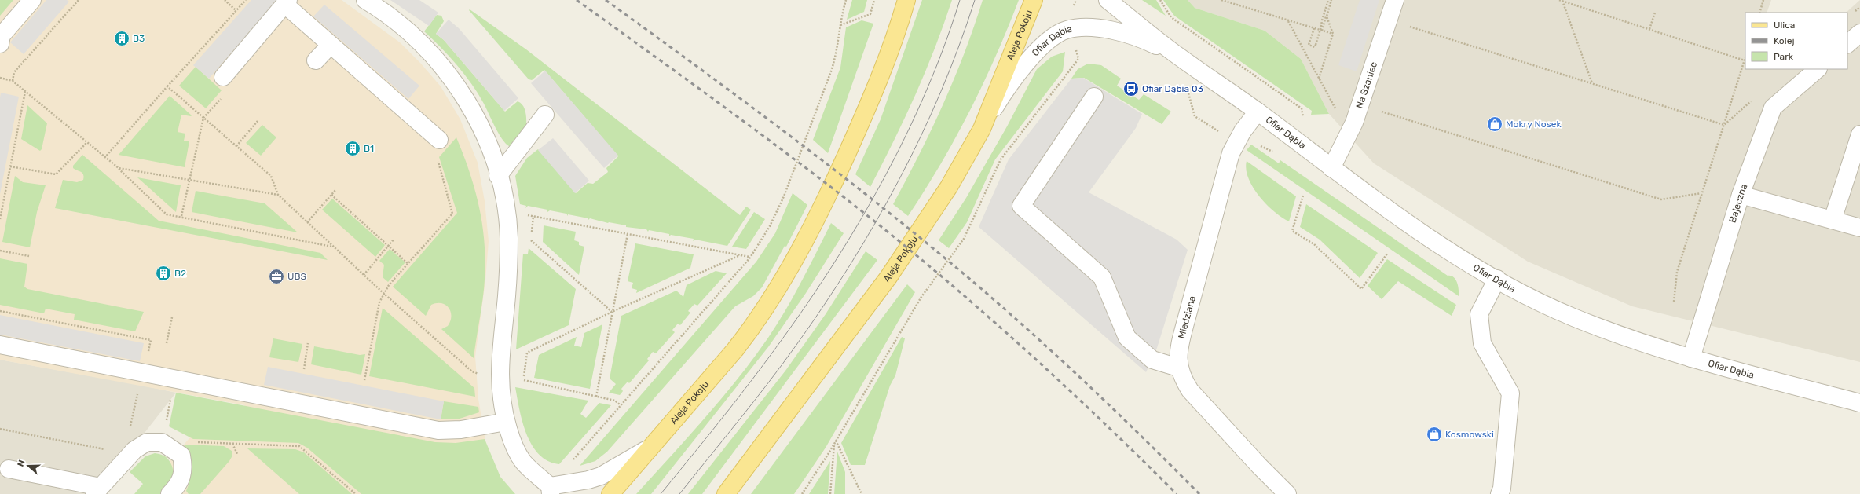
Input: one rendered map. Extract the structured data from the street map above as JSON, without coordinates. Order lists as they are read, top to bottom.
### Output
{
  "streets": {
    "main road": ["Aleja Pokoju"],
    "street": [
      "Ofiar Dąbia",
      "Na Szaniec",
      "Bajeczna",
      "Miedziana"
    ]
  },
  "crossings": [
    ["Aleja Pokoju", "Ofiar Dąbia"],
    ["Ofiar Dąbia", "Na Szaniec"],
    ["Ofiar Dąbia", "Bajeczna"],
    ["Ofiar Dąbia", "Miedziana"]
  ],
  "places": {
    "building": ["B3", "B1", "B2"],
    "bus stop": ["Ofiar Dąbia 03"],
    "shop": ["Mokry Nosek", "Kosmowski"],
    "office": ["UBS"]
  },
  "legend": ["Ulica", "Kolej", "Park"],
  "north": "left"
}
